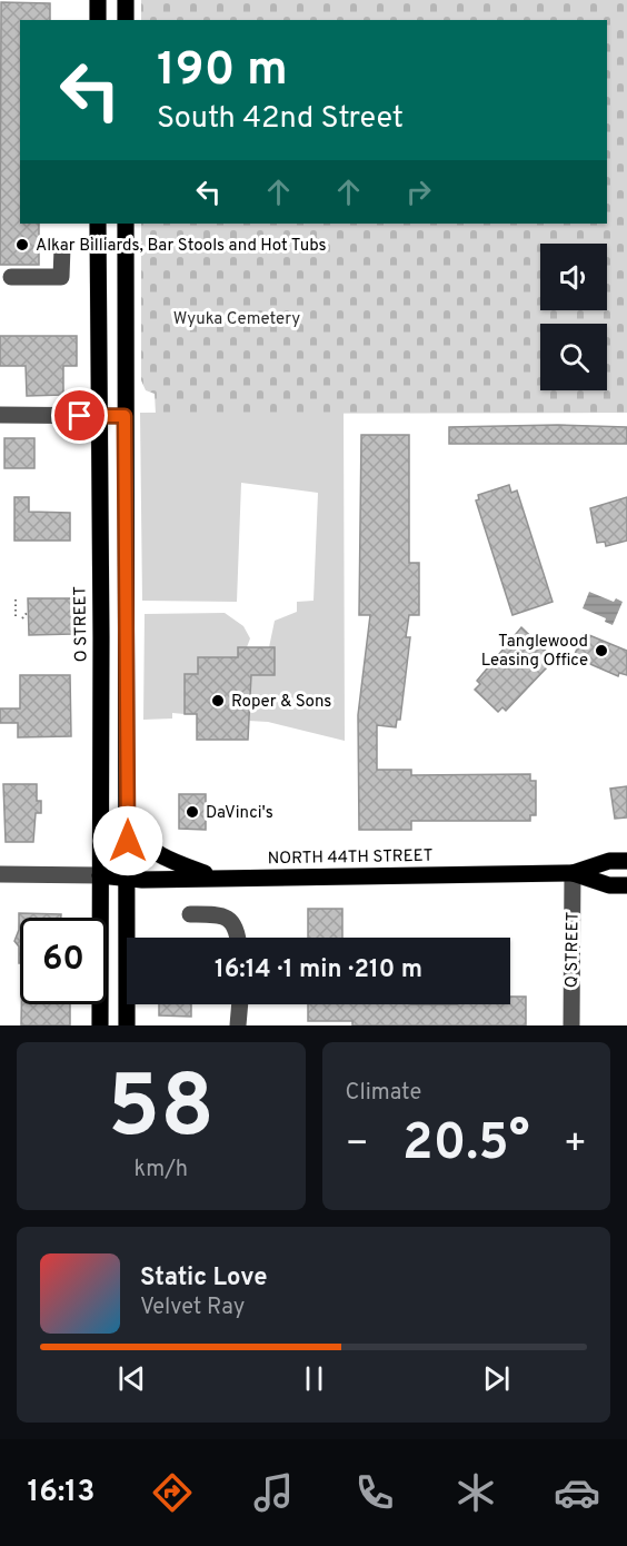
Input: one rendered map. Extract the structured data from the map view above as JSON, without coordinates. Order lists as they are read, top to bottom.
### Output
{
  "streets": {
    "main road": ["O STREET", "NORTH 44TH STREET"],
    "street": ["Q STREET"]
  },
  "crossings": [
    ["O STREET", "NORTH 44TH STREET"],
    ["NORTH 44TH STREET", "Q STREET"]
  ],
  "parks": ["Wyuka Cemetery"],
  "places": [
    "Alkar Billiards, Bar Stools and Hot Tubs",
    "Tanglewood Leasing Office",
    "Roper & Sons",
    "DaVinci's"
  ],
  "page": {
    "turn": ["190 m", "South 42nd Street"],
    "limit": "60",
    "trip": "16:14 · 1 min · 210 m",
    "tile": [
      ["58", "km/h"],
      "Climate"
    ],
    "heat": ["−", "20.5°", "+"],
    "song": ["Static Love", "Velvet Ray"],
    "tabs": "16:13"
  }
}
